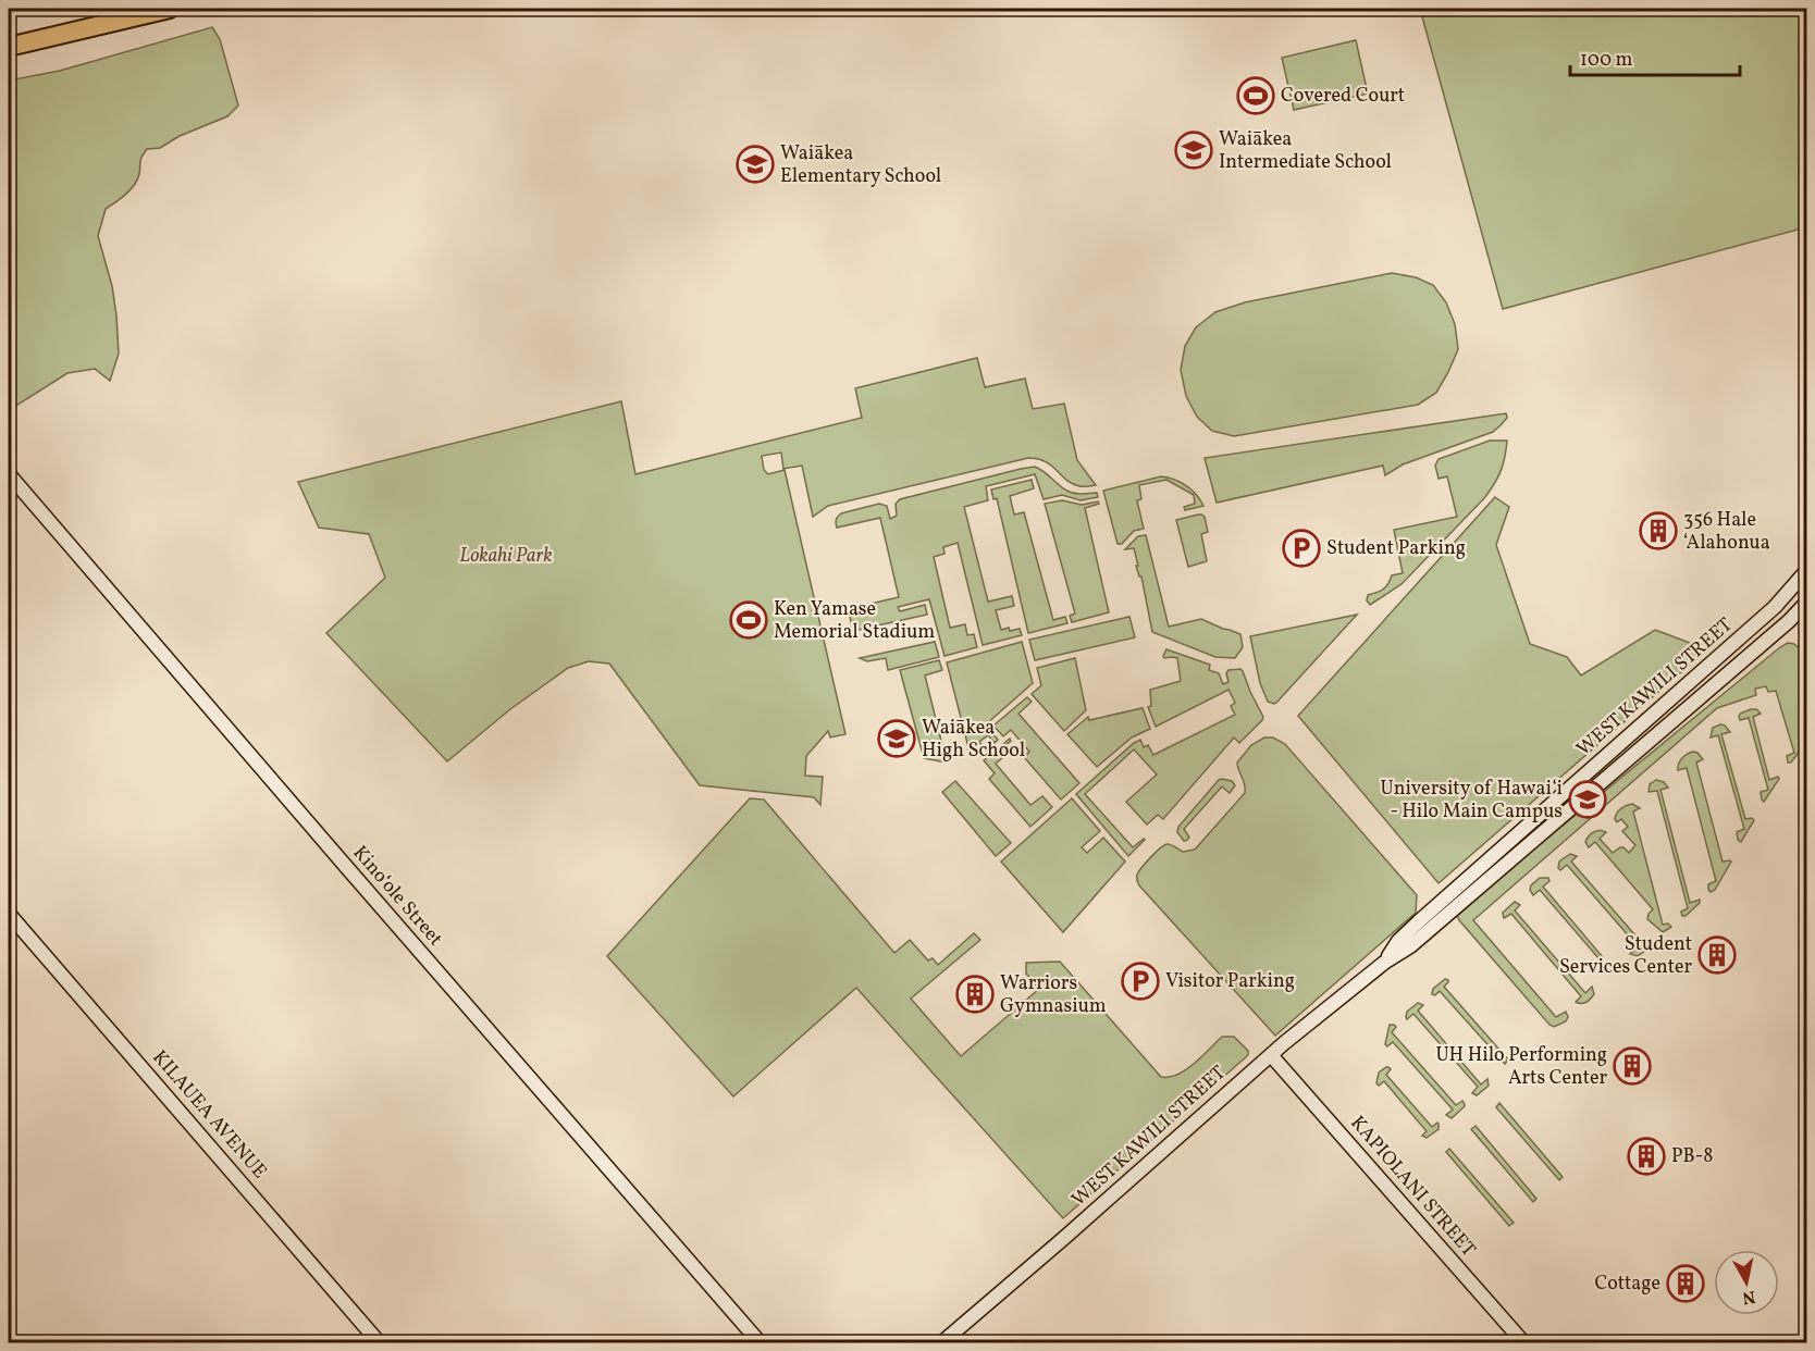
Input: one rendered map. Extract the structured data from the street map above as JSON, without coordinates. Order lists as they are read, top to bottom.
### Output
{
  "streets": {
    "street": [
      "WEST KAWILI STREET",
      "Kinoʻole Street",
      "KILAUEA AVENUE",
      "KAPIOLANI STREET"
    ]
  },
  "crossings": [
    ["WEST KAWILI STREET", "KAPIOLANI STREET"]
  ],
  "parks": ["Lokahi Park"],
  "places": {
    "sports": ["Covered Court", "Ken Yamase Memorial Stadium"],
    "school or university": [
      "Waiākea Intermediate School",
      "Waiākea Elementary School",
      "Waiākea High School",
      "University of Hawaiʻi - Hilo Main Campus"
    ],
    "building": [
      "356 Hale ʻAlahonua",
      "Student Services Center",
      "Warriors Gymnasium",
      "UH Hilo Performing Arts Center",
      "PB-8",
      "Cottage"
    ],
    "parking": ["Student Parking", "Visitor Parking"]
  },
  "scale_bar": "100 m",
  "north": "bottom"
}
